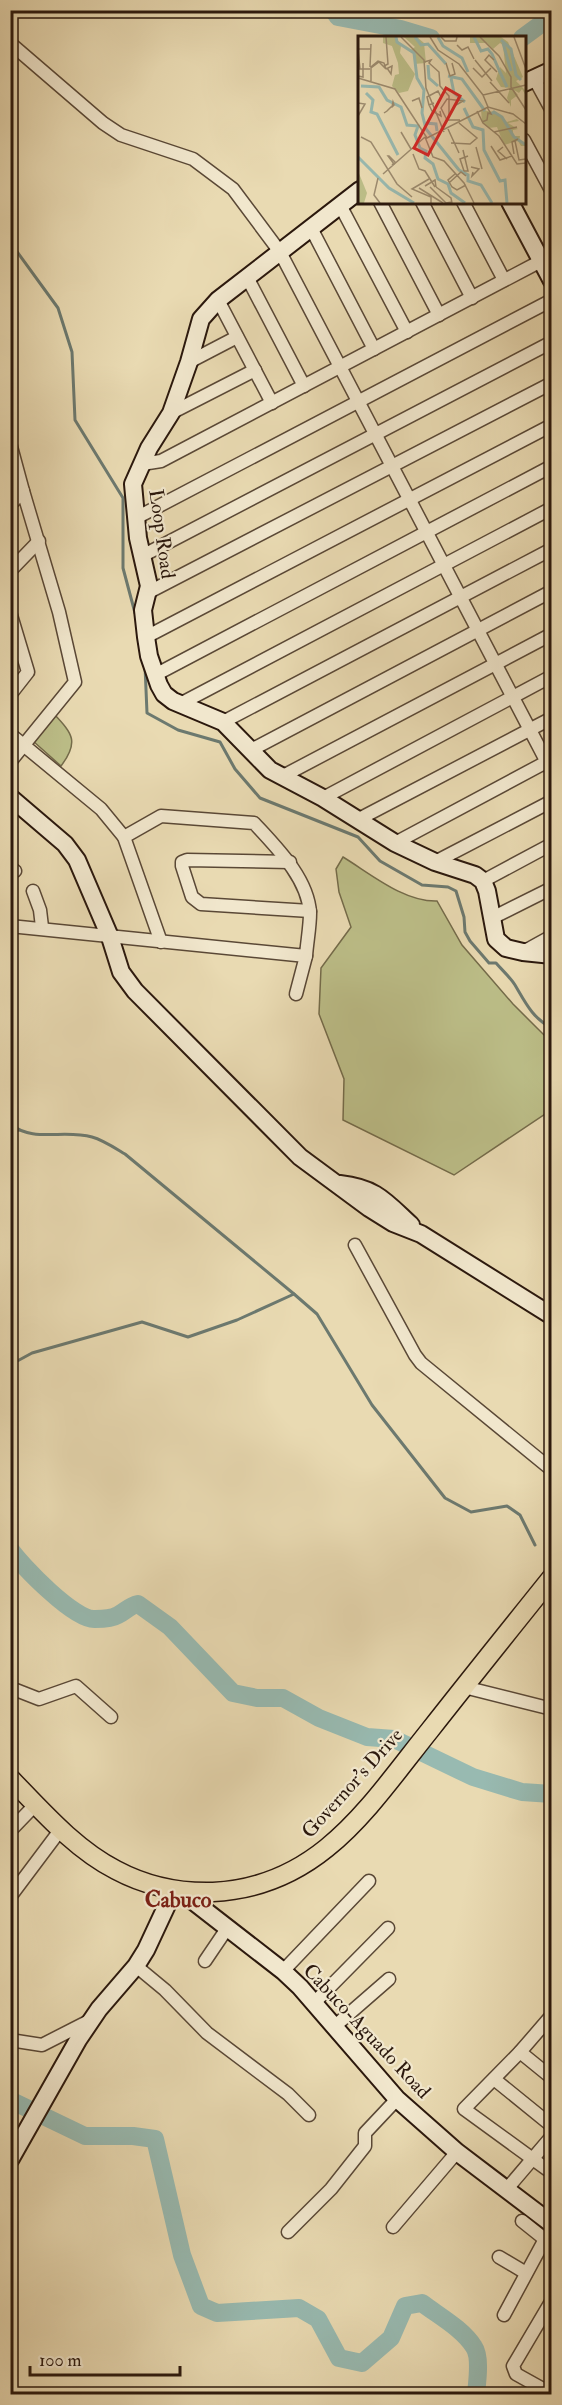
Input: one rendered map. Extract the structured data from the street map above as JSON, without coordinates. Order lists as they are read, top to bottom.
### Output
{
  "streets": {
    "main road": ["Governor's Drive"],
    "street": ["Loop Road", "Cabuco-Aguado Road"]
  },
  "crossings": [
    ["Governor's Drive", "Cabuco-Aguado Road"]
  ],
  "districts": ["Cabuco"],
  "scale_bar": "100 m"
}
